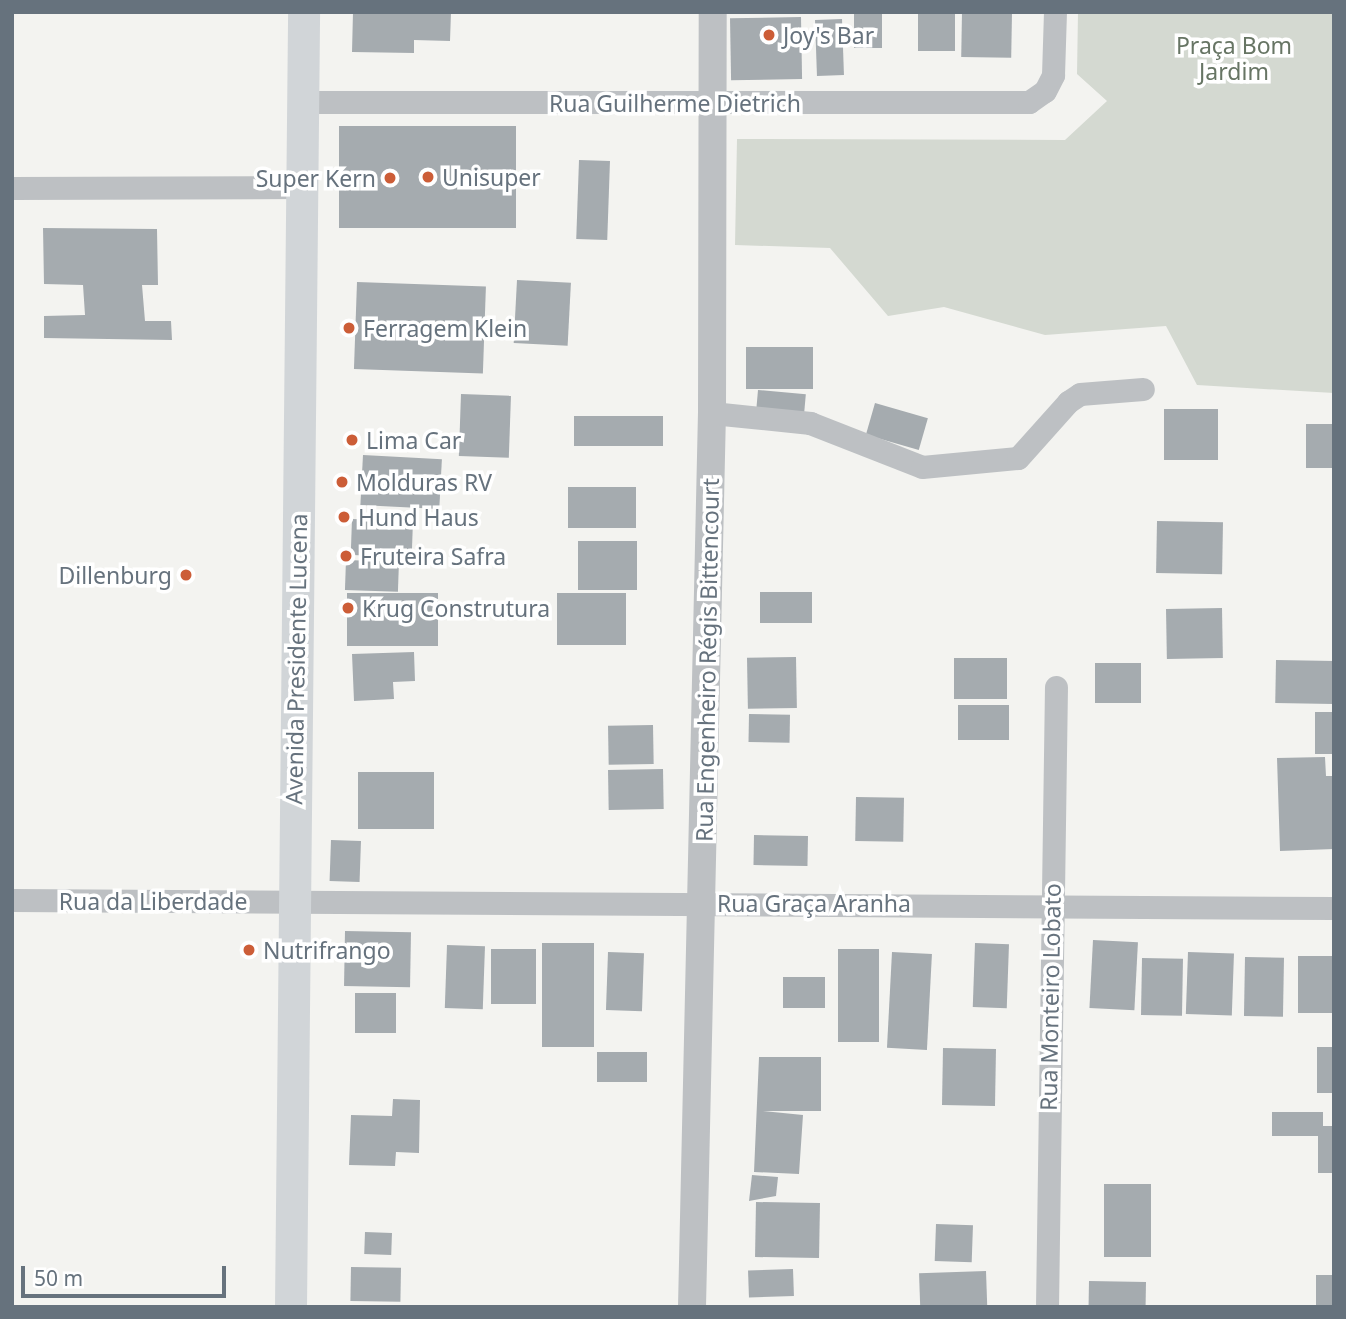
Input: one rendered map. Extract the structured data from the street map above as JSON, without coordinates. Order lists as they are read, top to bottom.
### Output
{
  "streets": {
    "main road": ["Avenida Presidente Lucena"],
    "street": [
      "Rua Guilherme Dietrich",
      "Rua Engenheiro Régis Bittencourt",
      "Rua da Liberdade",
      "Rua Graça Aranha",
      "Rua Monteiro Lobato"
    ]
  },
  "crossings": [
    ["Rua Guilherme Dietrich", "Avenida Presidente Lucena"],
    ["Rua Guilherme Dietrich", "Rua Engenheiro Régis Bittencourt"],
    ["Avenida Presidente Lucena", "Rua da Liberdade"],
    ["Avenida Presidente Lucena", "Rua Graça Aranha"],
    ["Rua Engenheiro Régis Bittencourt", "Rua Graça Aranha"],
    ["Rua da Liberdade", "Rua Graça Aranha"],
    ["Rua Graça Aranha", "Rua Monteiro Lobato"]
  ],
  "parks": ["Praça Bom Jardim"],
  "places": [
    "Joy's Bar",
    "Unisuper",
    "Super Kern",
    "Ferragem Klein",
    "Lima Car",
    "Molduras RV",
    "Hund Haus",
    "Fruteira Safra",
    "Dillenburg",
    "Krug Construtura",
    "Nutrifrango"
  ],
  "scale_bar": "50 m"
}
